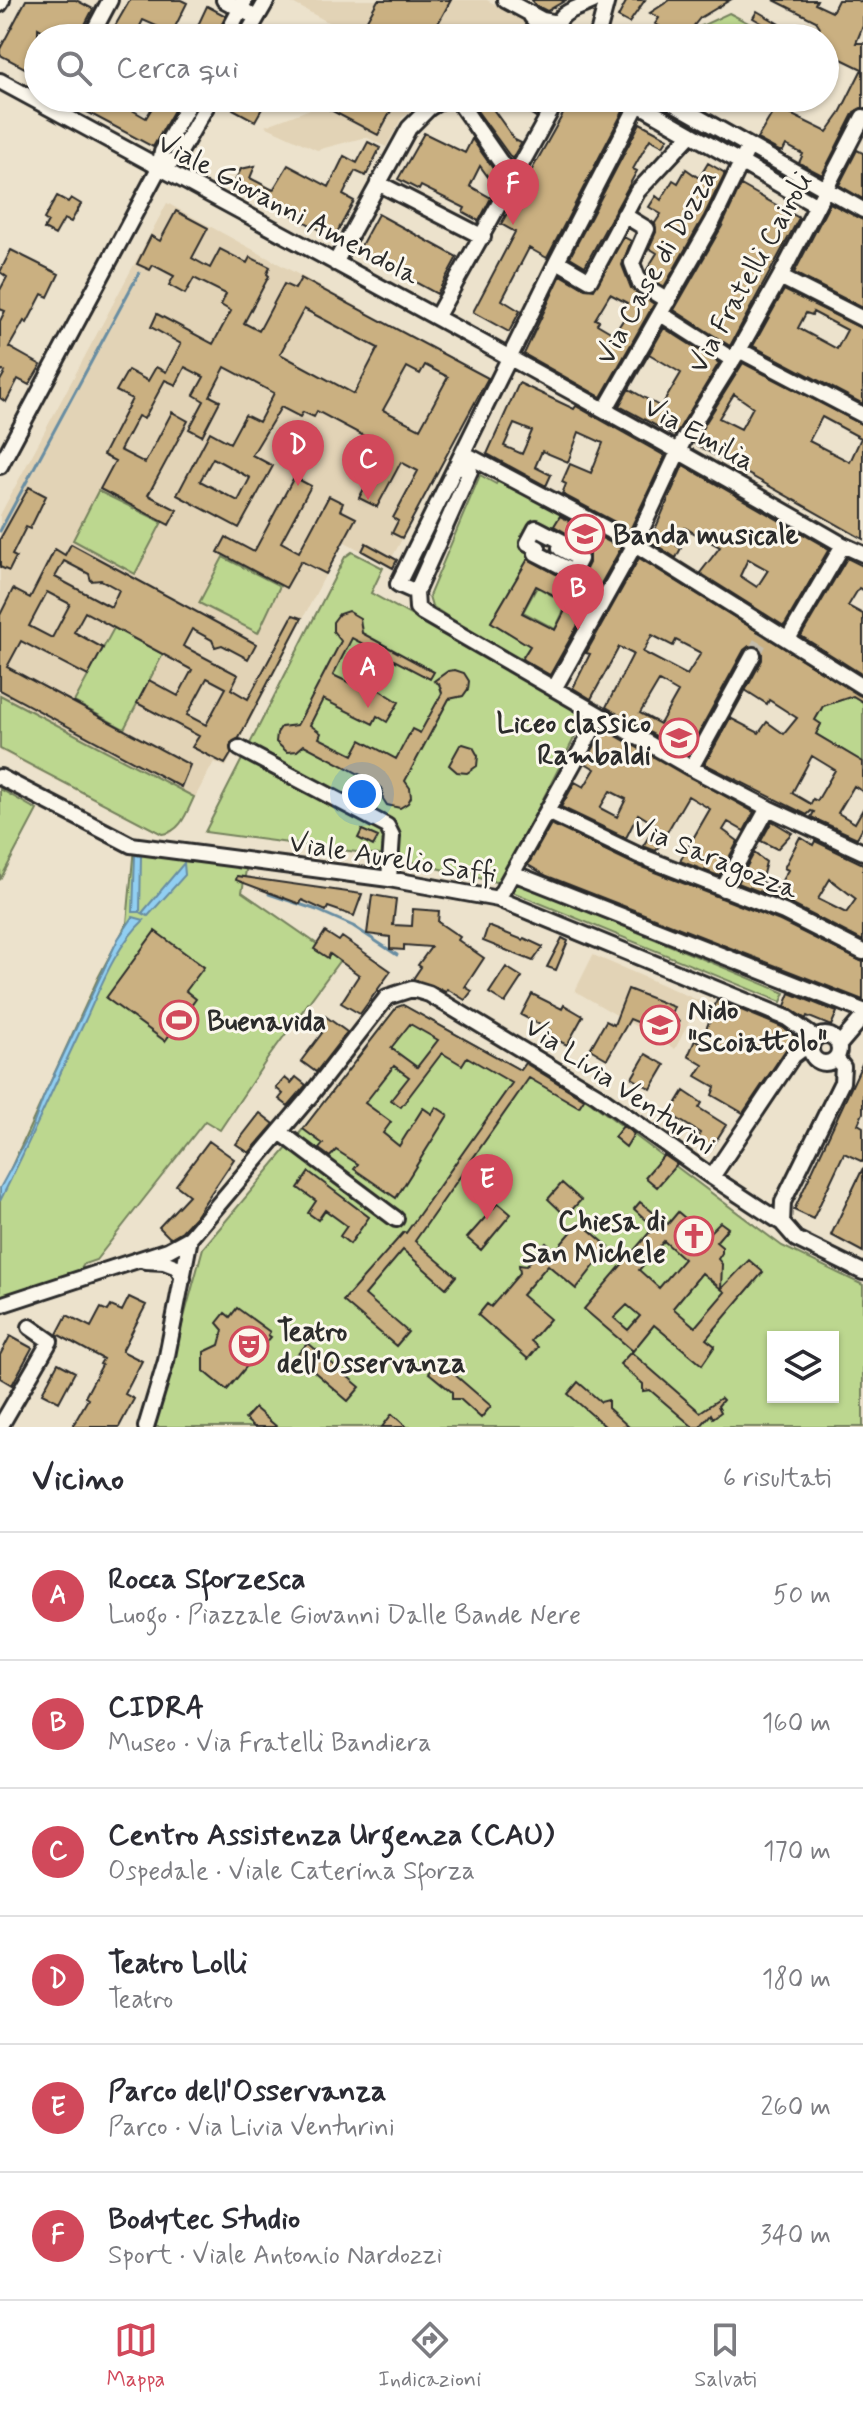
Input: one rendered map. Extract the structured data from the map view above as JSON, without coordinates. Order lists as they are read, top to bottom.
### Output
{
  "streets": {
    "street": [
      "Viale Giovanni Amendola",
      "Via Case di Dozza",
      "Via Fratelli Cairoli",
      "Via Emilia",
      "Viale Aurelio Saffi",
      "Via Saragozza",
      "Via Livia Venturini"
    ]
  },
  "crossings": [
    ["Viale Giovanni Amendola", "Via Emilia"],
    ["Via Case di Dozza", "Via Emilia"],
    ["Via Fratelli Cairoli", "Via Emilia"]
  ],
  "places": {
    "school or university": ["Banda musicale", "Liceo classico Rambaldi", "Nido \"Scoiattolo\""],
    "sports": ["Buenavida"],
    "church": ["Chiesa di San Michele"],
    "theatre": ["Teatro dell'Osservanza"]
  },
  "page": {
    "search": "Cerca qui",
    "pins": [
      "F",
      "D",
      "C",
      "B",
      "A",
      "E"
    ],
    "heading": ["Vicino", "6 risultati"],
    "list": [
      {
        "mark": "A",
        "name": "Rocca Sforzesca",
        "note": "Luogo · Piazzale Giovanni Dalle Bande Nere",
        "value": "50 m"
      },
      {
        "mark": "B",
        "name": "CIDRA",
        "note": "Museo · Via Fratelli Bandiera",
        "value": "160 m"
      },
      {
        "mark": "C",
        "name": "Centro Assistenza Urgenza (CAU)",
        "note": "Ospedale · Viale Caterina Sforza",
        "value": "170 m"
      },
      {
        "mark": "D",
        "name": "Teatro Lolli",
        "note": "Teatro",
        "value": "180 m"
      },
      {
        "mark": "E",
        "name": "Parco dell'Osservanza",
        "note": "Parco · Via Livia Venturini",
        "value": "260 m"
      },
      {
        "mark": "F",
        "name": "Bodytec Studio",
        "note": "Sport · Viale Antonio Nardozzi",
        "value": "340 m"
      }
    ],
    "nav": ["Mappa", "Indicazioni", "Salvati"]
  }
}
